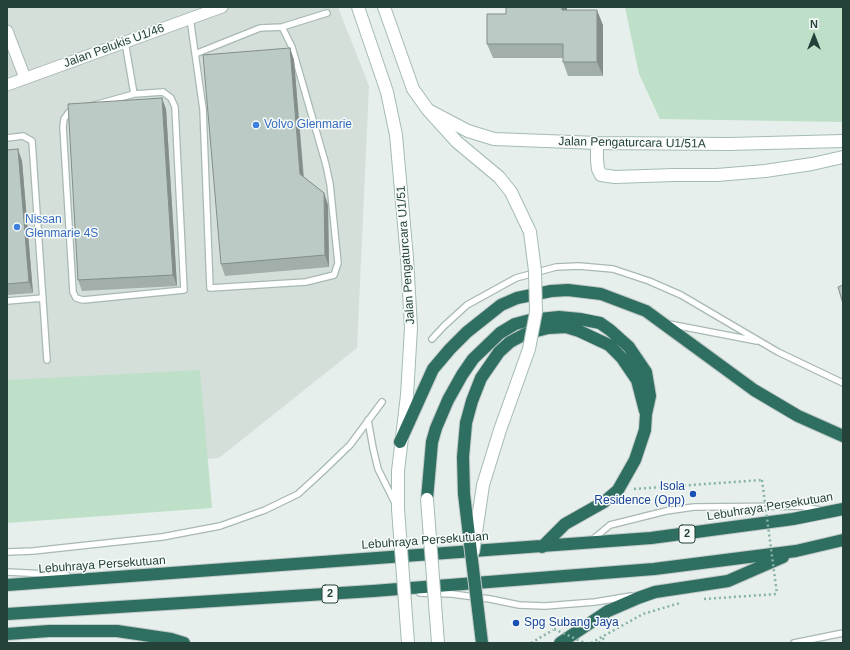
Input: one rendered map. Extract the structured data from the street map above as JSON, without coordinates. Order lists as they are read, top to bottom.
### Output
{
  "streets": {
    "highway": ["Lebuhraya Persekutuan", "2"],
    "main road": ["Jalan Pengaturcara U1/51A", "Jalan Pengaturcara U1/51"],
    "street": ["Jalan Pelukis U1/46"]
  },
  "places": [
    "Volvo Glenmarie",
    "Nissan Glenmarie 4S",
    "Isola Residence (Opp)",
    "Spg Subang Jaya"
  ],
  "north": "top"
}
